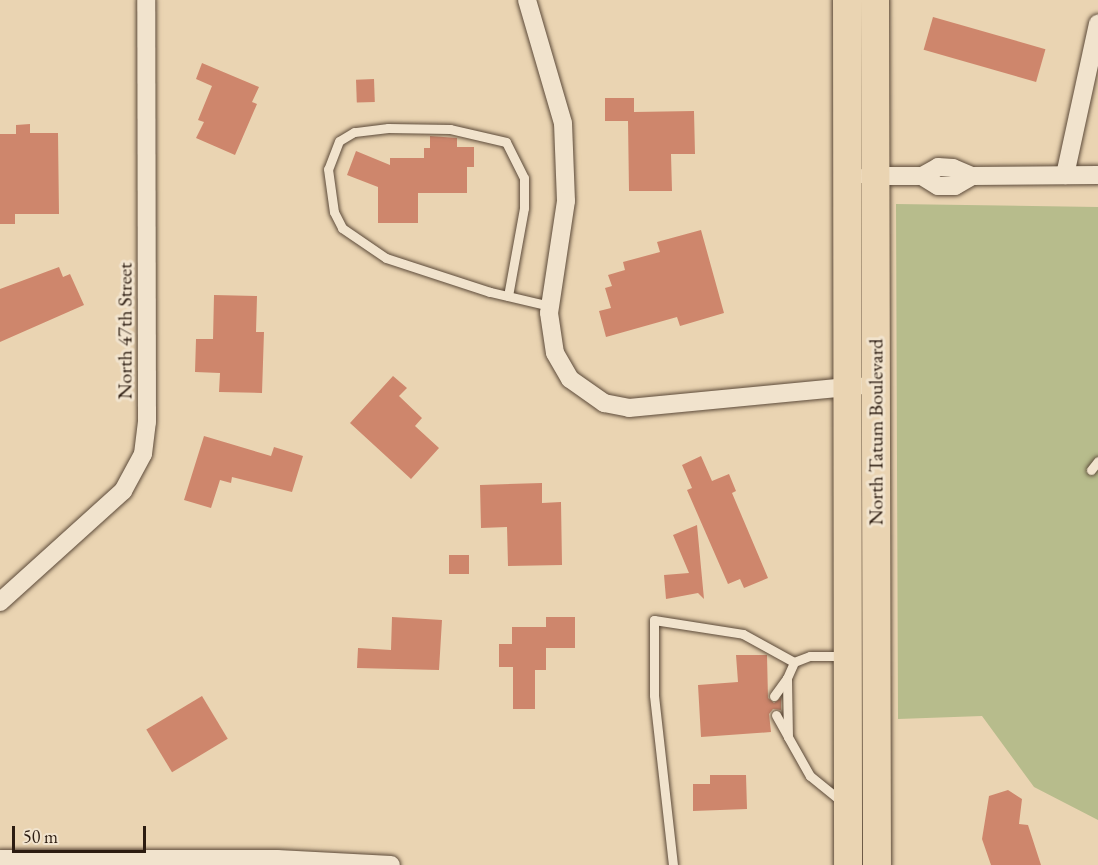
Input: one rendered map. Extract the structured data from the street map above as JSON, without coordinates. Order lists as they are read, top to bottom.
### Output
{
  "streets": {
    "main road": ["North Tatum Boulevard"],
    "street": ["North 47th Street"]
  },
  "scale_bar": "50 m"
}
